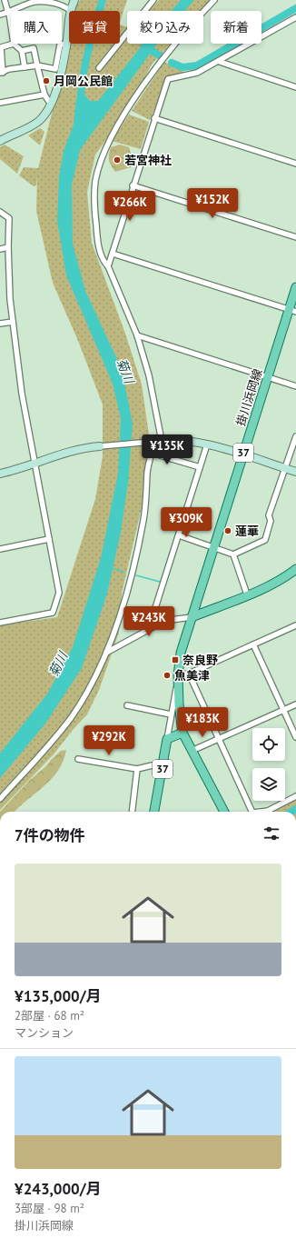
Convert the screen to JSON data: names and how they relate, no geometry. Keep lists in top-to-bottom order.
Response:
{
  "streets": {
    "main road": ["掛川浜岡線", "37"]
  },
  "water": ["菊川"],
  "places": {
    "other": [
      "月岡公民館",
      "若宮神社",
      "蓮華",
      "魚美津"
    ],
    "transit": ["奈良野"]
  },
  "page": {
    "chip": [
      "購入",
      "賃貸",
      "絞り込み",
      "新着"
    ],
    "price": [
      "¥152K",
      "¥266K",
      "¥135K",
      "¥309K",
      "¥243K",
      "¥183K",
      "¥292K"
    ],
    "heading": "7件の物件",
    "list": [
      {
        "name": "¥135,000/月",
        "note": "2部屋 · 68 m² · マンション"
      },
      {
        "name": "¥243,000/月",
        "note": "3部屋 · 98 m² · 掛川浜岡線"
      }
    ]
  }
}
